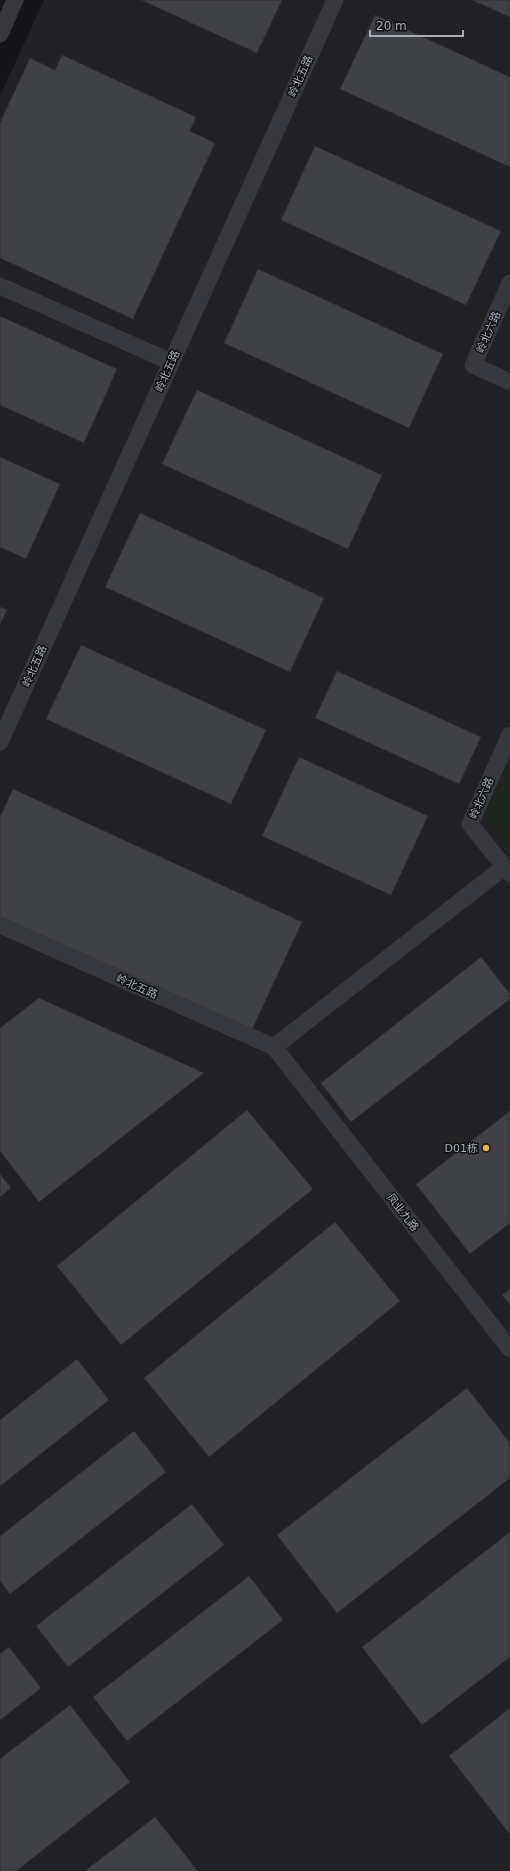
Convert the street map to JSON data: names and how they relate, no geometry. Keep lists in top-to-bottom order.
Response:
{
  "streets": {
    "lane": ["岭北五路", "岭北六路", "凤业九路"]
  },
  "crossings": [
    ["岭北五路", "凤业九路"]
  ],
  "places": ["D01栋"],
  "scale_bar": "20 m"
}
